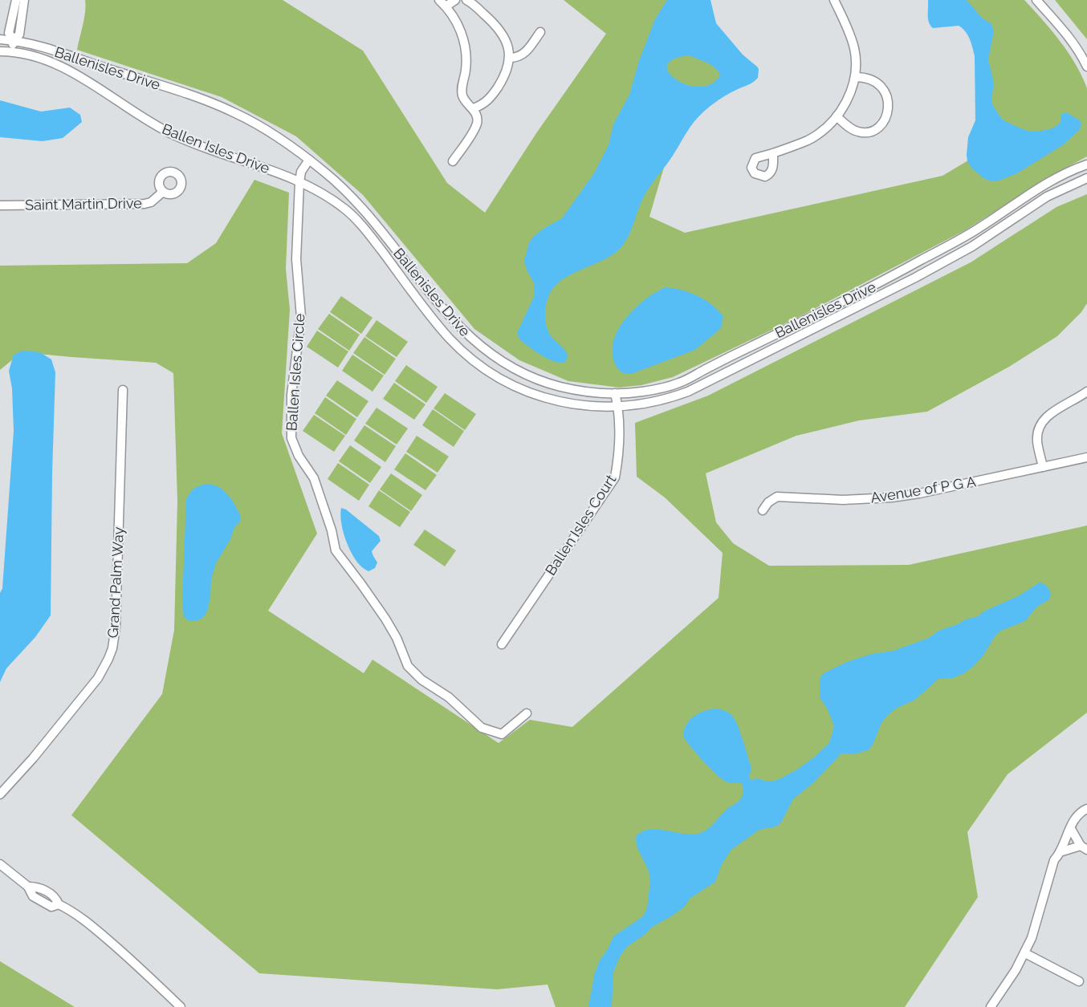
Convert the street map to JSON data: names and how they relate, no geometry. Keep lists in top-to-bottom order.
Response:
{
  "streets": {
    "street": [
      "Ballenisles Drive",
      "Ballen Isles Drive",
      "Saint Martin Drive",
      "Ballen Isles Circle",
      "Avenue of P G A",
      "Ballen Isles Court",
      "Grand Palm Way"
    ]
  },
  "crossings": [
    ["Ballenisles Drive", "Ballen Isles Drive"],
    ["Ballenisles Drive", "Ballen Isles Circle"],
    ["Ballenisles Drive", "Ballen Isles Court"],
    ["Ballen Isles Drive", "Ballen Isles Circle"]
  ]
}
